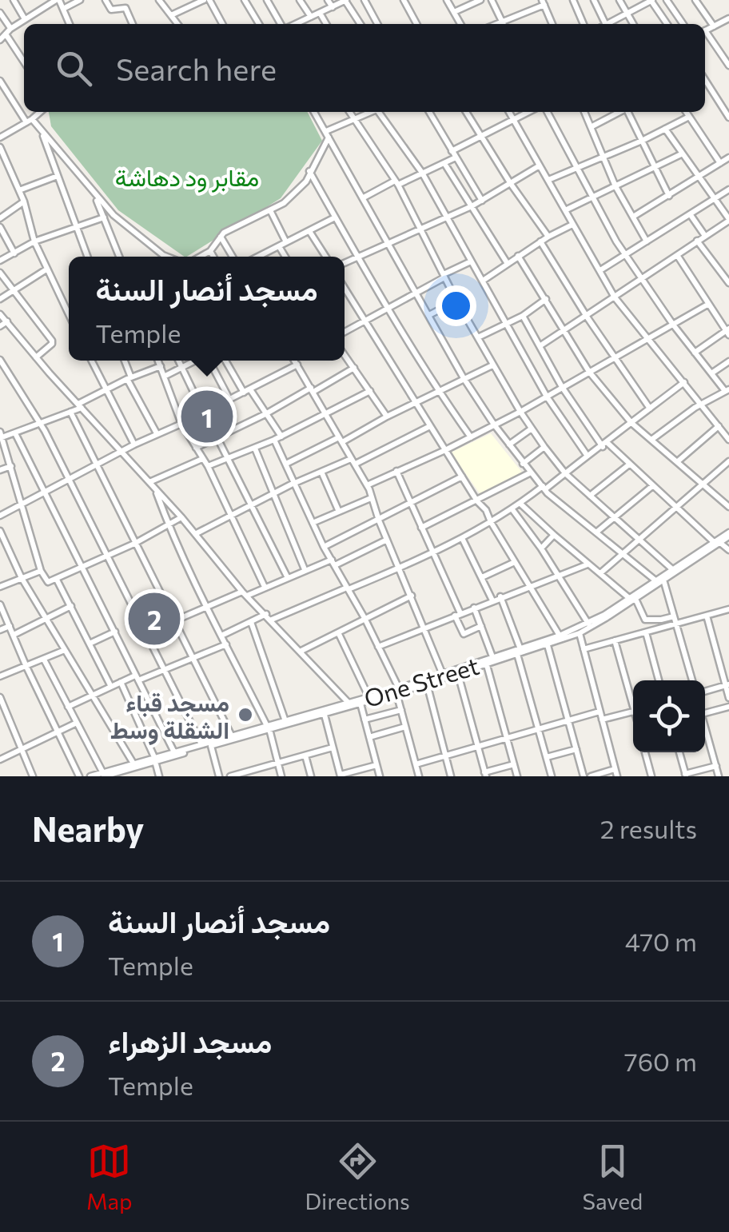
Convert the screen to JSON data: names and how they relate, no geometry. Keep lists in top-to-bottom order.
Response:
{
  "streets": {
    "street": ["One Street"]
  },
  "parks": ["مقابر ود دهاشة"],
  "places": ["مسجد قباء الشقلة وسط"],
  "page": {
    "search": "Search here",
    "popup": ["مسجد أنصار السنة", "Temple"],
    "pins": ["1", "2"],
    "heading": ["Nearby", "2 results"],
    "list": [
      {
        "mark": "1",
        "name": "مسجد أنصار السنة",
        "note": "Temple",
        "value": "470 m"
      },
      {
        "mark": "2",
        "name": "مسجد الزهراء",
        "note": "Temple",
        "value": "760 m"
      }
    ],
    "nav": ["Map", "Directions", "Saved"]
  }
}
